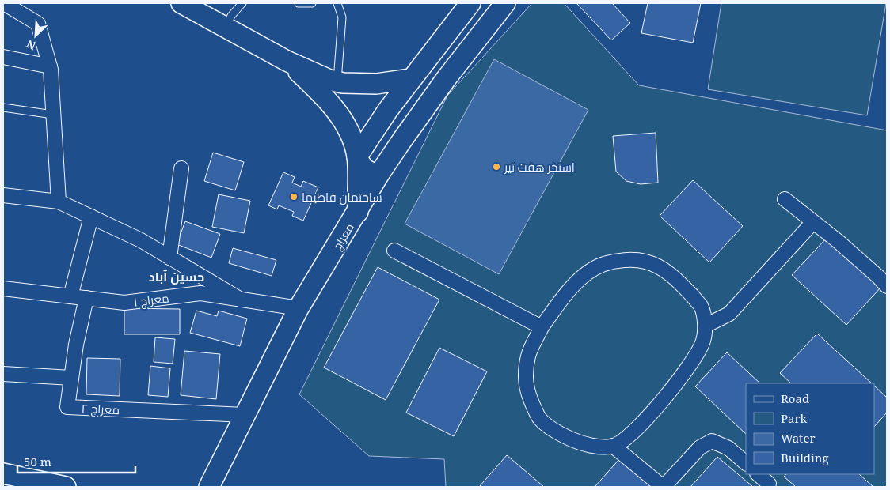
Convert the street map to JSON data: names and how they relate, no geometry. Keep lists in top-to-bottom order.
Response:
{
  "streets": {
    "street": ["معراج", "معراج ۱", "معراج ۲"]
  },
  "crossings": [
    ["معراج", "معراج ۱"],
    ["معراج", "معراج ۲"],
    ["معراج ۱", "معراج ۲"]
  ],
  "districts": ["حسین آباد"],
  "places": ["استخر هفت تیر", "ساختمان فاطیما"],
  "legend": [
    "Road",
    "Park",
    "Water",
    "Building"
  ],
  "scale_bar": "50 m",
  "north": "bottom left"
}
